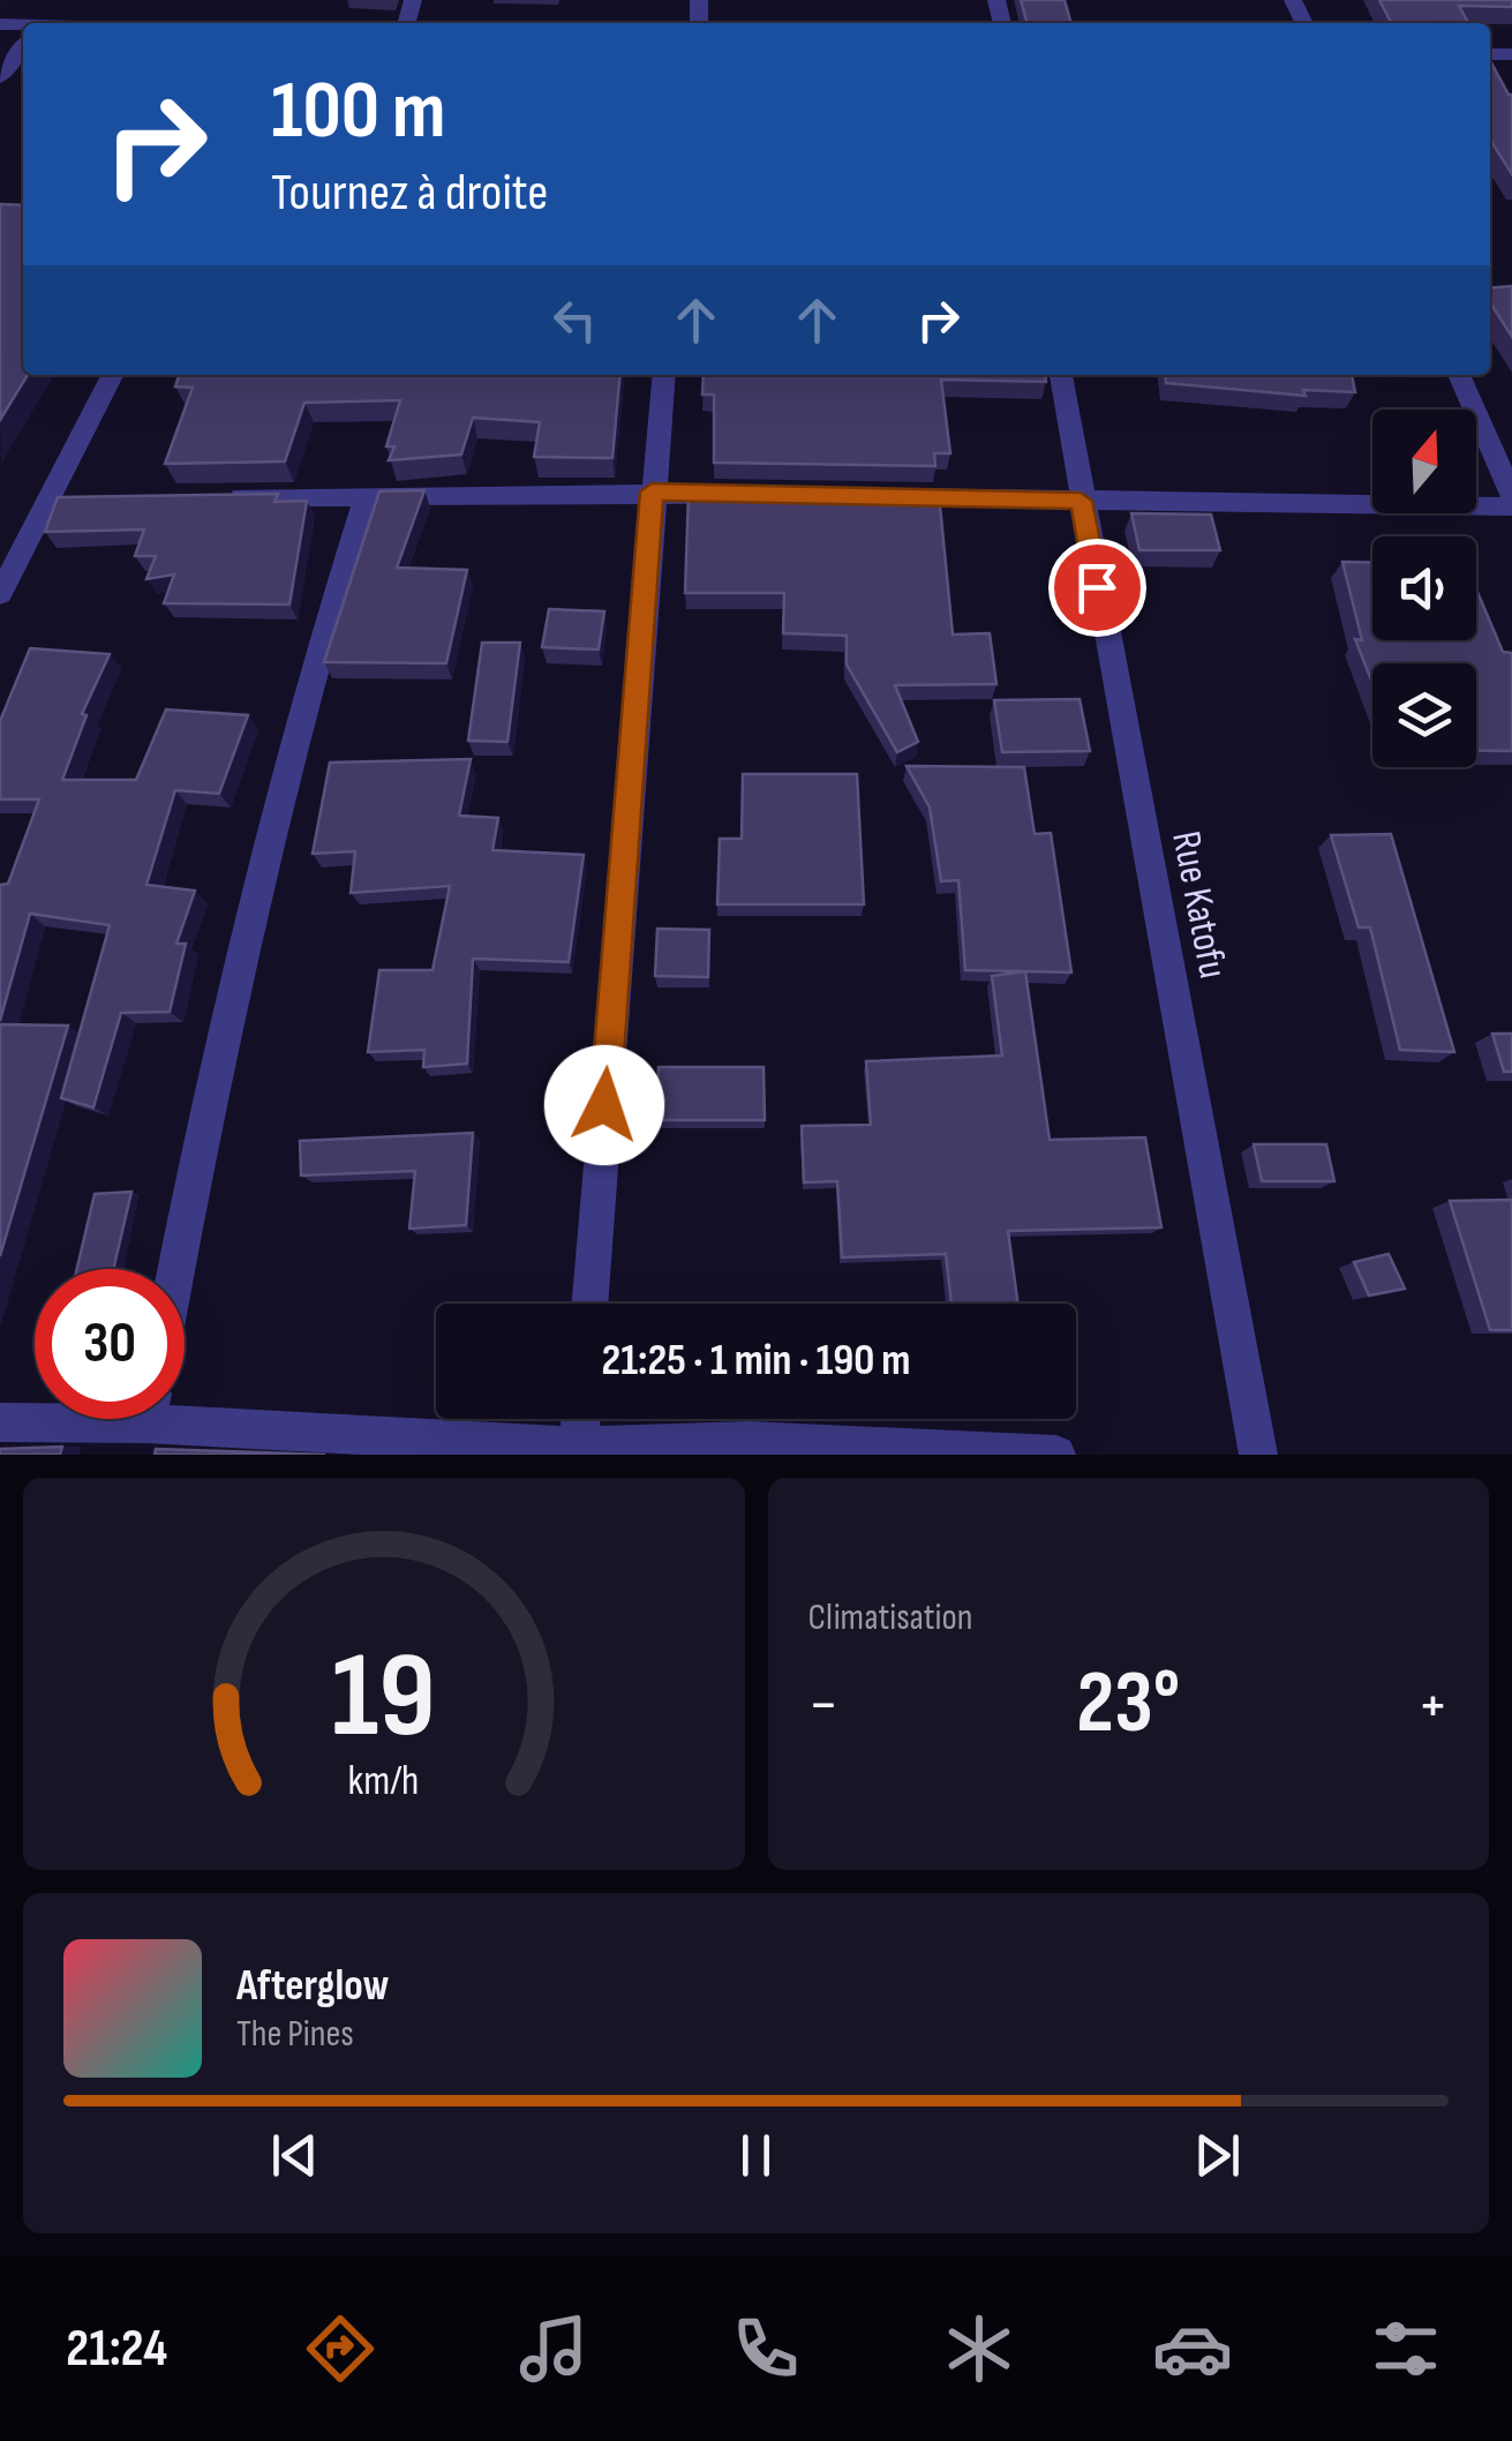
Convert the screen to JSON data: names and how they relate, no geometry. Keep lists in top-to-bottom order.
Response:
{
  "streets": {
    "street": ["Rue Katofu"]
  },
  "north": "top",
  "page": {
    "turn": ["100 m", "Tournez à droite"],
    "limit": "30",
    "trip": "21:25 · 1 min · 190 m",
    "tile": "Climatisation",
    "heat": ["−", "23°", "+"],
    "song": ["Afterglow", "The Pines"],
    "tabs": "21:24",
    "gauge": ["19", "km/h"]
  }
}
